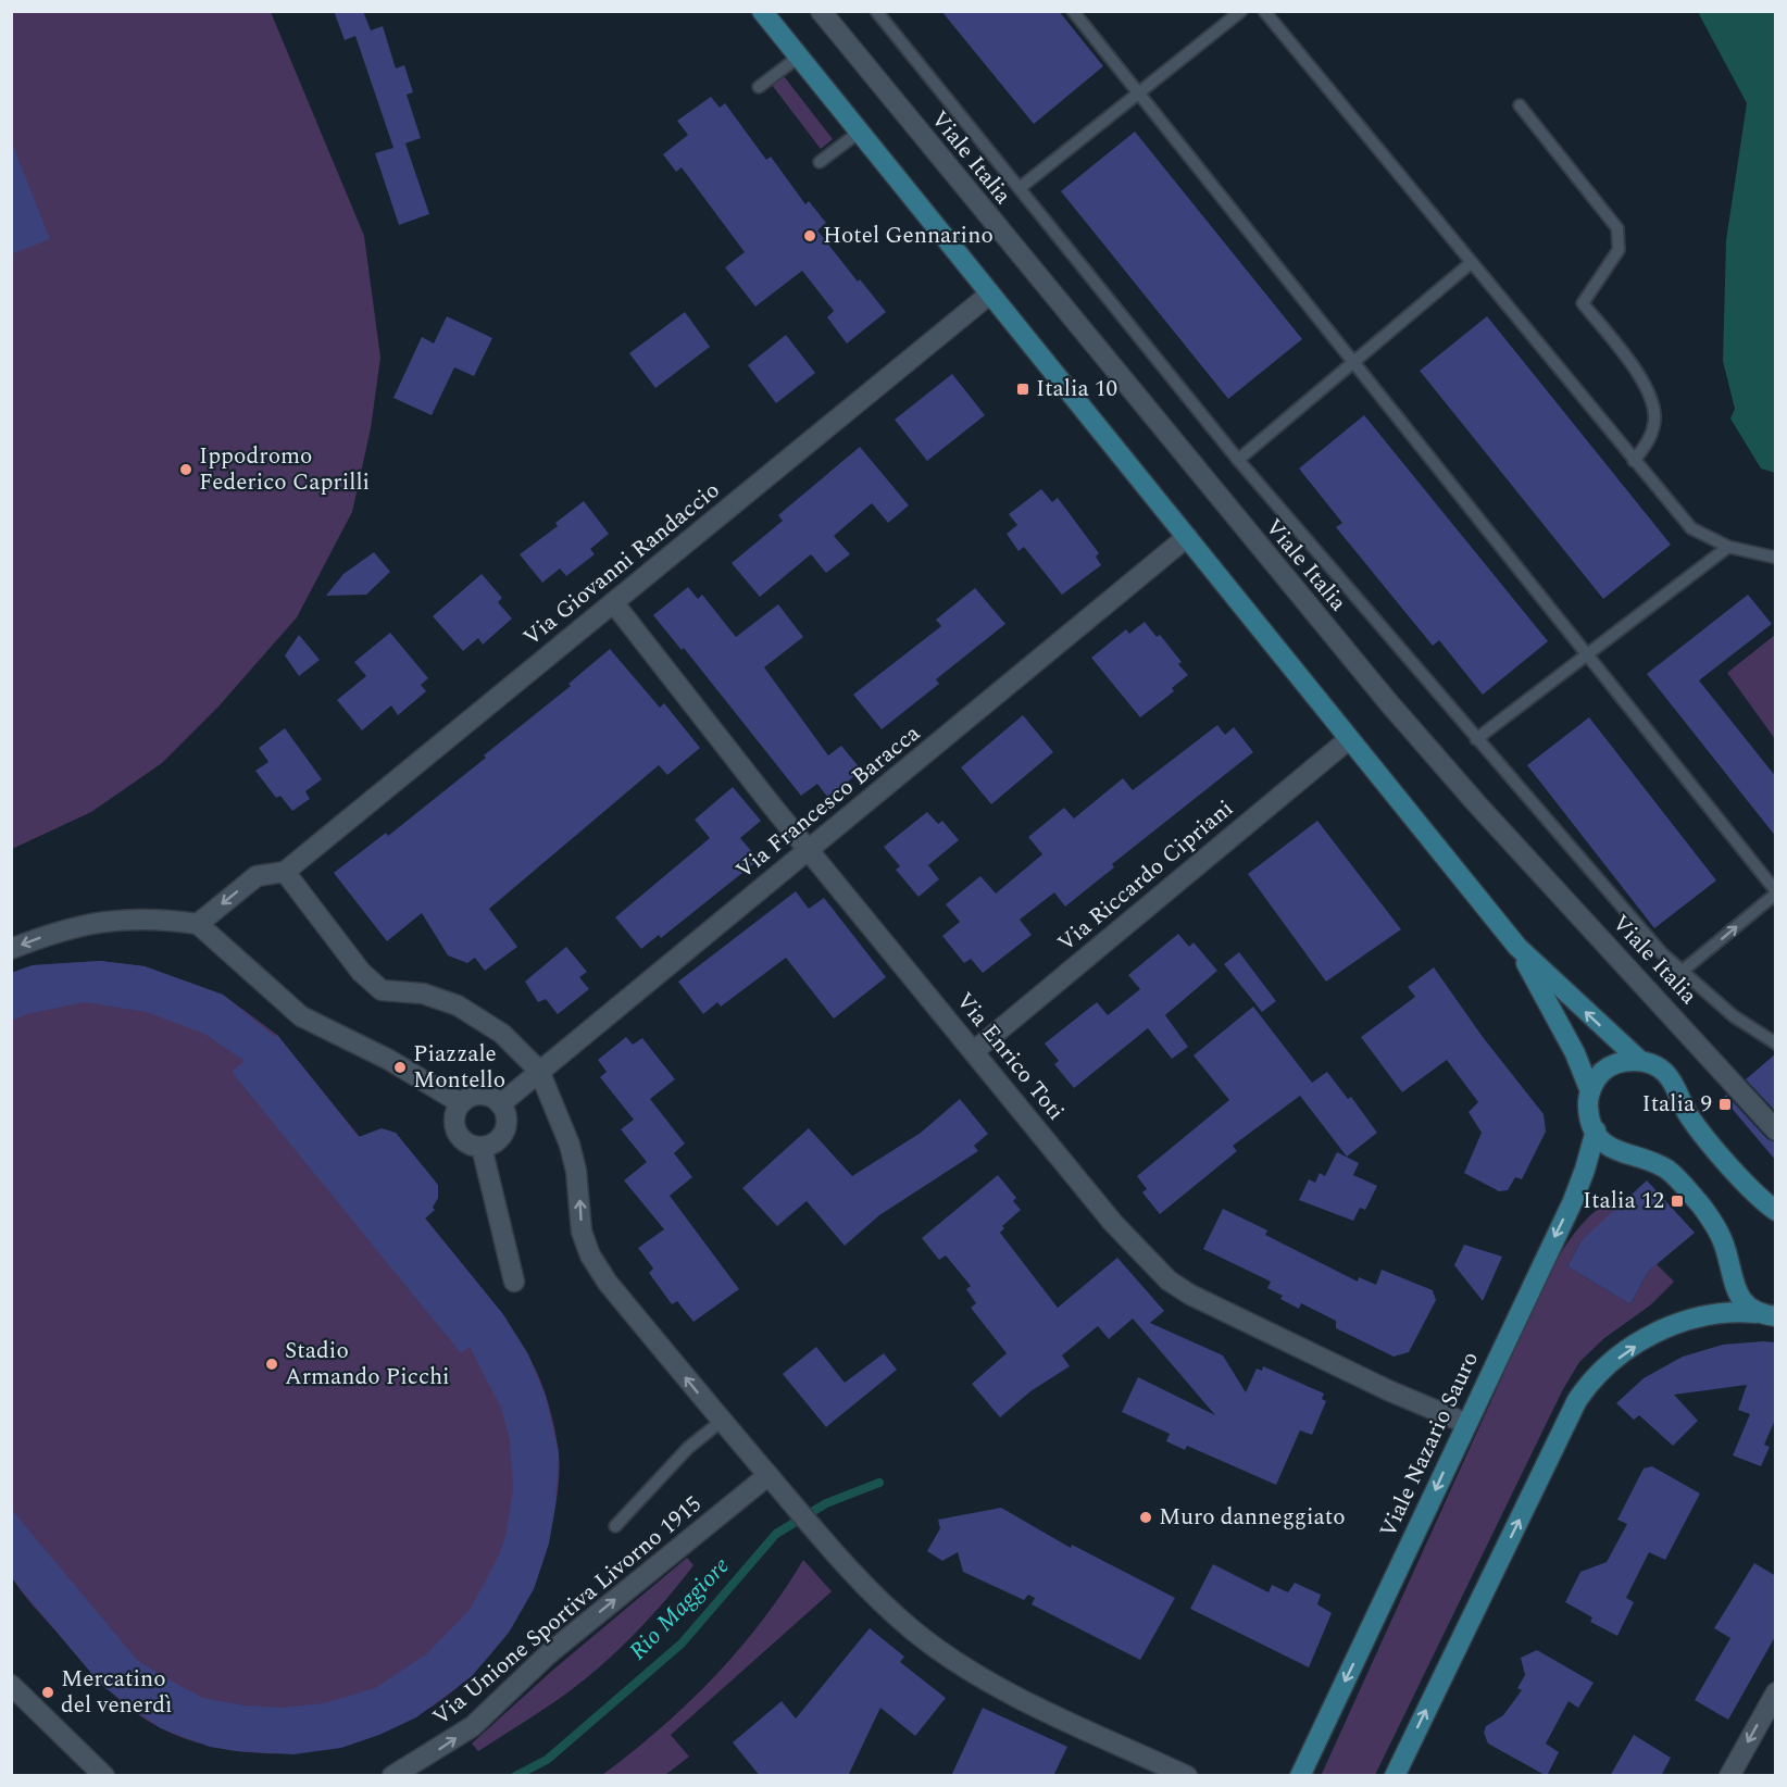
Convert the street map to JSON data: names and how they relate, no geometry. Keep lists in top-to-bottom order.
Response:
{
  "streets": {
    "main road": ["Viale Nazario Sauro"],
    "street": [
      "Viale Italia",
      "Via Giovanni Randaccio",
      "Via Francesco Baracca",
      "Via Riccardo Cipriani",
      "Via Enrico Toti",
      "Via Unione Sportiva Livorno 1915"
    ]
  },
  "crossings": [
    ["Via Giovanni Randaccio", "Via Enrico Toti"],
    ["Via Francesco Baracca", "Via Enrico Toti"],
    ["Via Riccardo Cipriani", "Via Enrico Toti"],
    ["Via Enrico Toti", "Viale Nazario Sauro"]
  ],
  "one_way": ["Via Unione Sportiva Livorno 1915"],
  "water": ["Rio Maggiore"],
  "places": {
    "other": [
      "Hotel Gennarino",
      "Ippodromo Federico Caprilli",
      "Piazzale Montello",
      "Stadio Armando Picchi",
      "Muro danneggiato",
      "Mercatino del venerdì"
    ],
    "transit": ["Italia 10", "Italia 9", "Italia 12"]
  }
}
